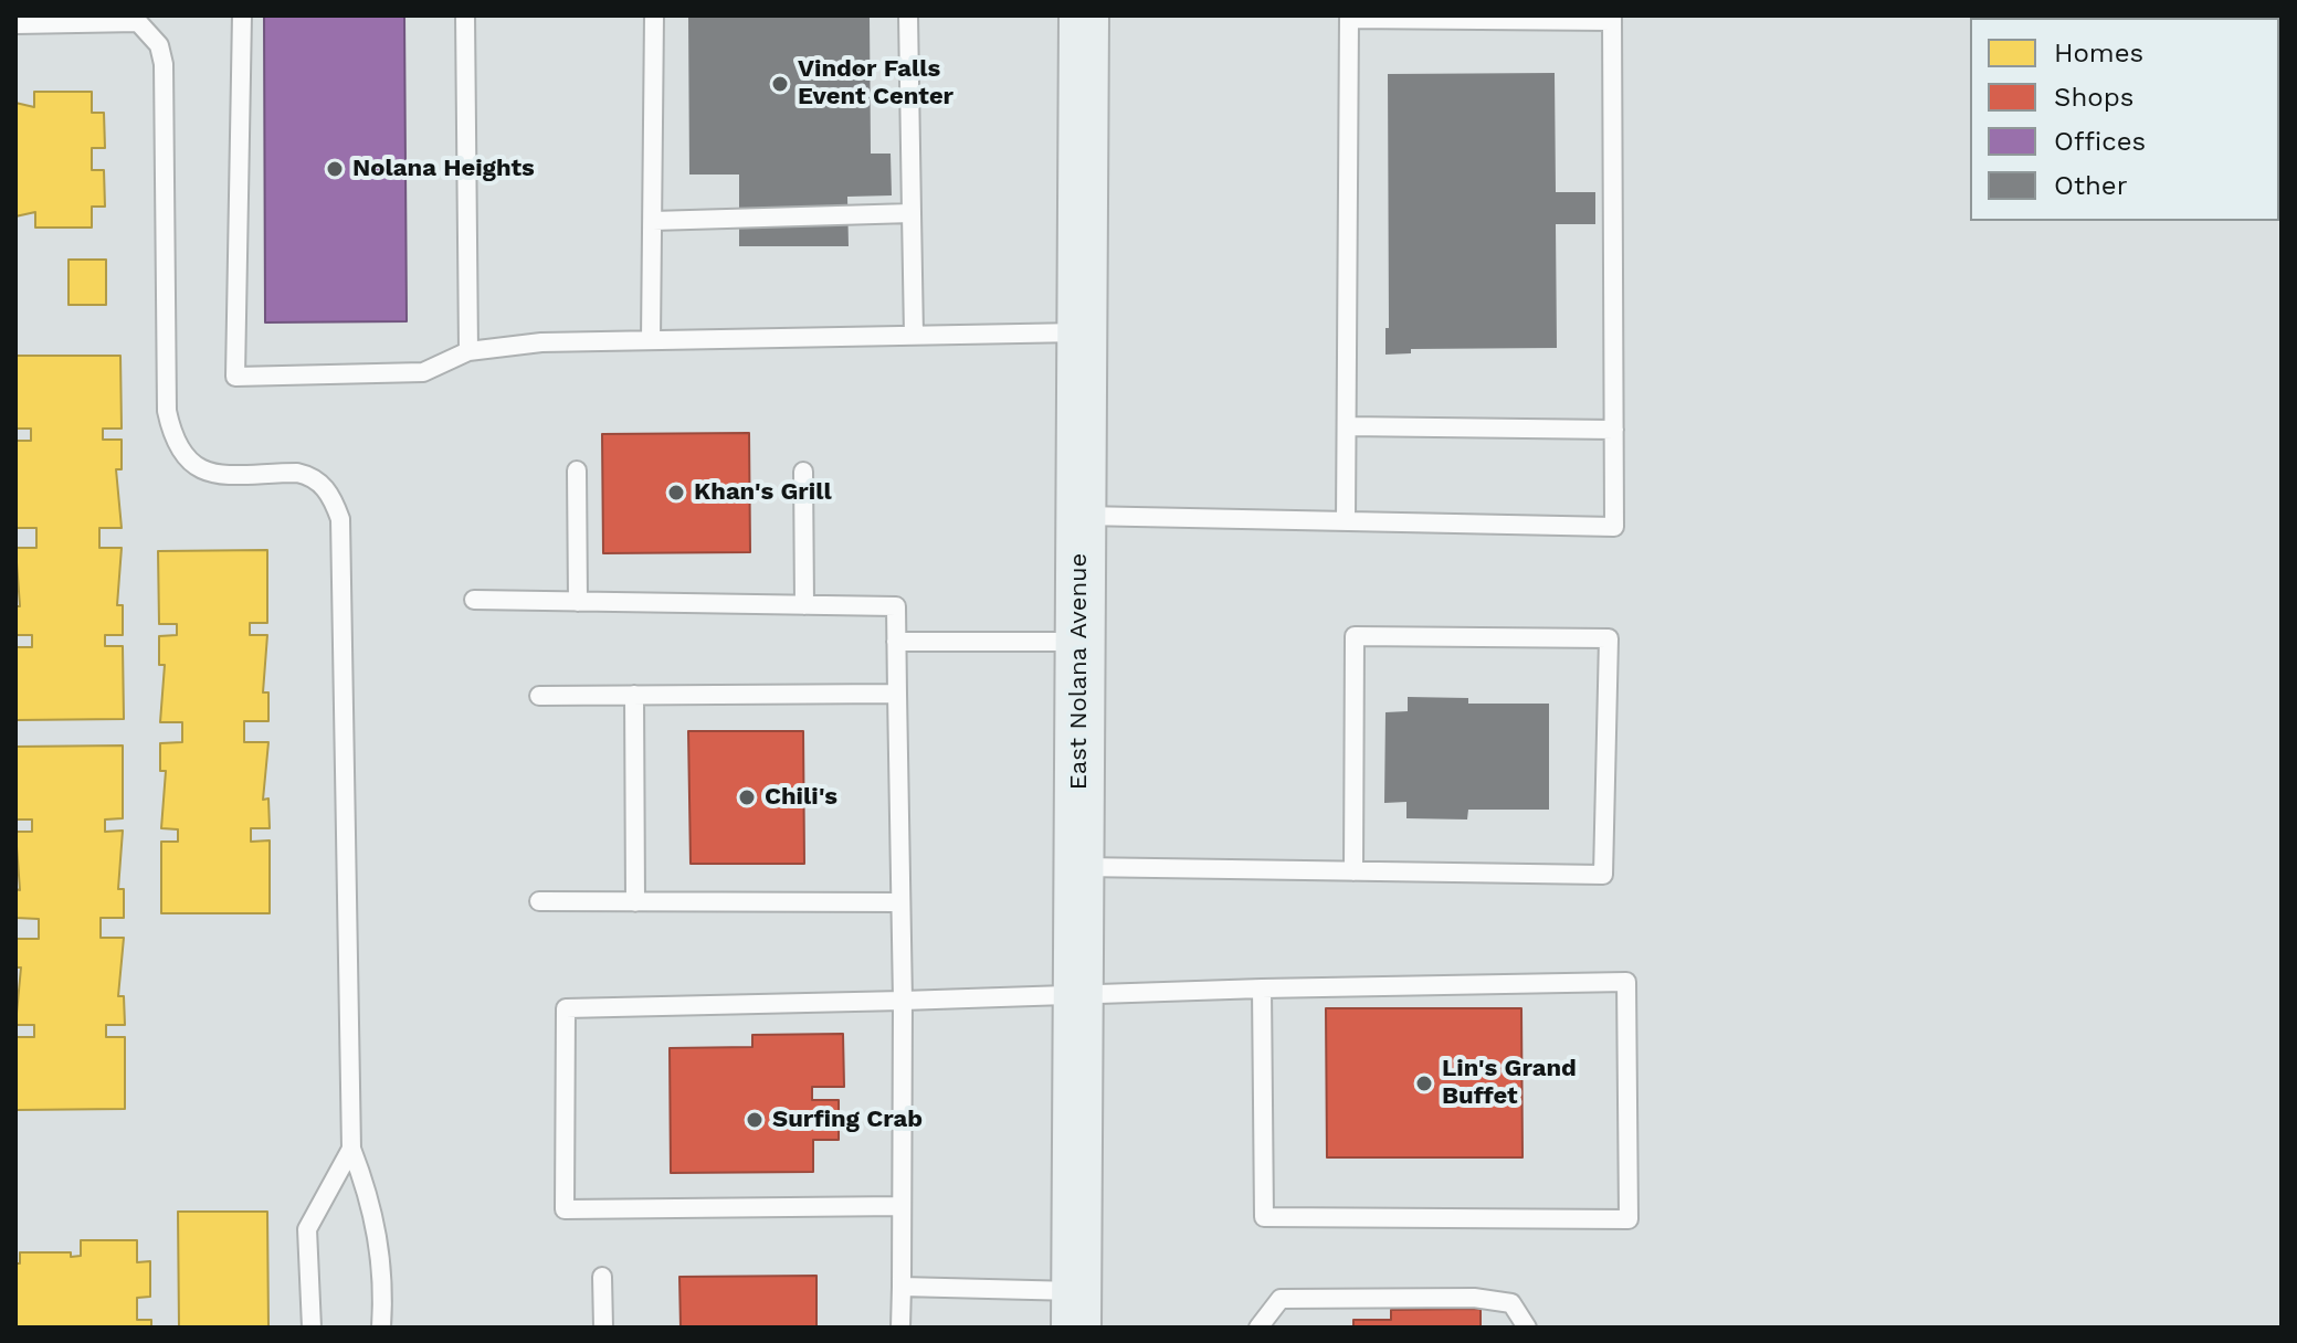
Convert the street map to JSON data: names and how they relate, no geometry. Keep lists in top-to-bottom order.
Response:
{
  "streets": {
    "main road": ["East Nolana Avenue"]
  },
  "places": [
    "Vindor Falls Event Center",
    "Nolana Heights",
    "Khan's Grill",
    "Chili's",
    "Lin's Grand Buffet",
    "Surfing Crab"
  ],
  "legend": [
    "Homes",
    "Shops",
    "Offices",
    "Other"
  ]
}
